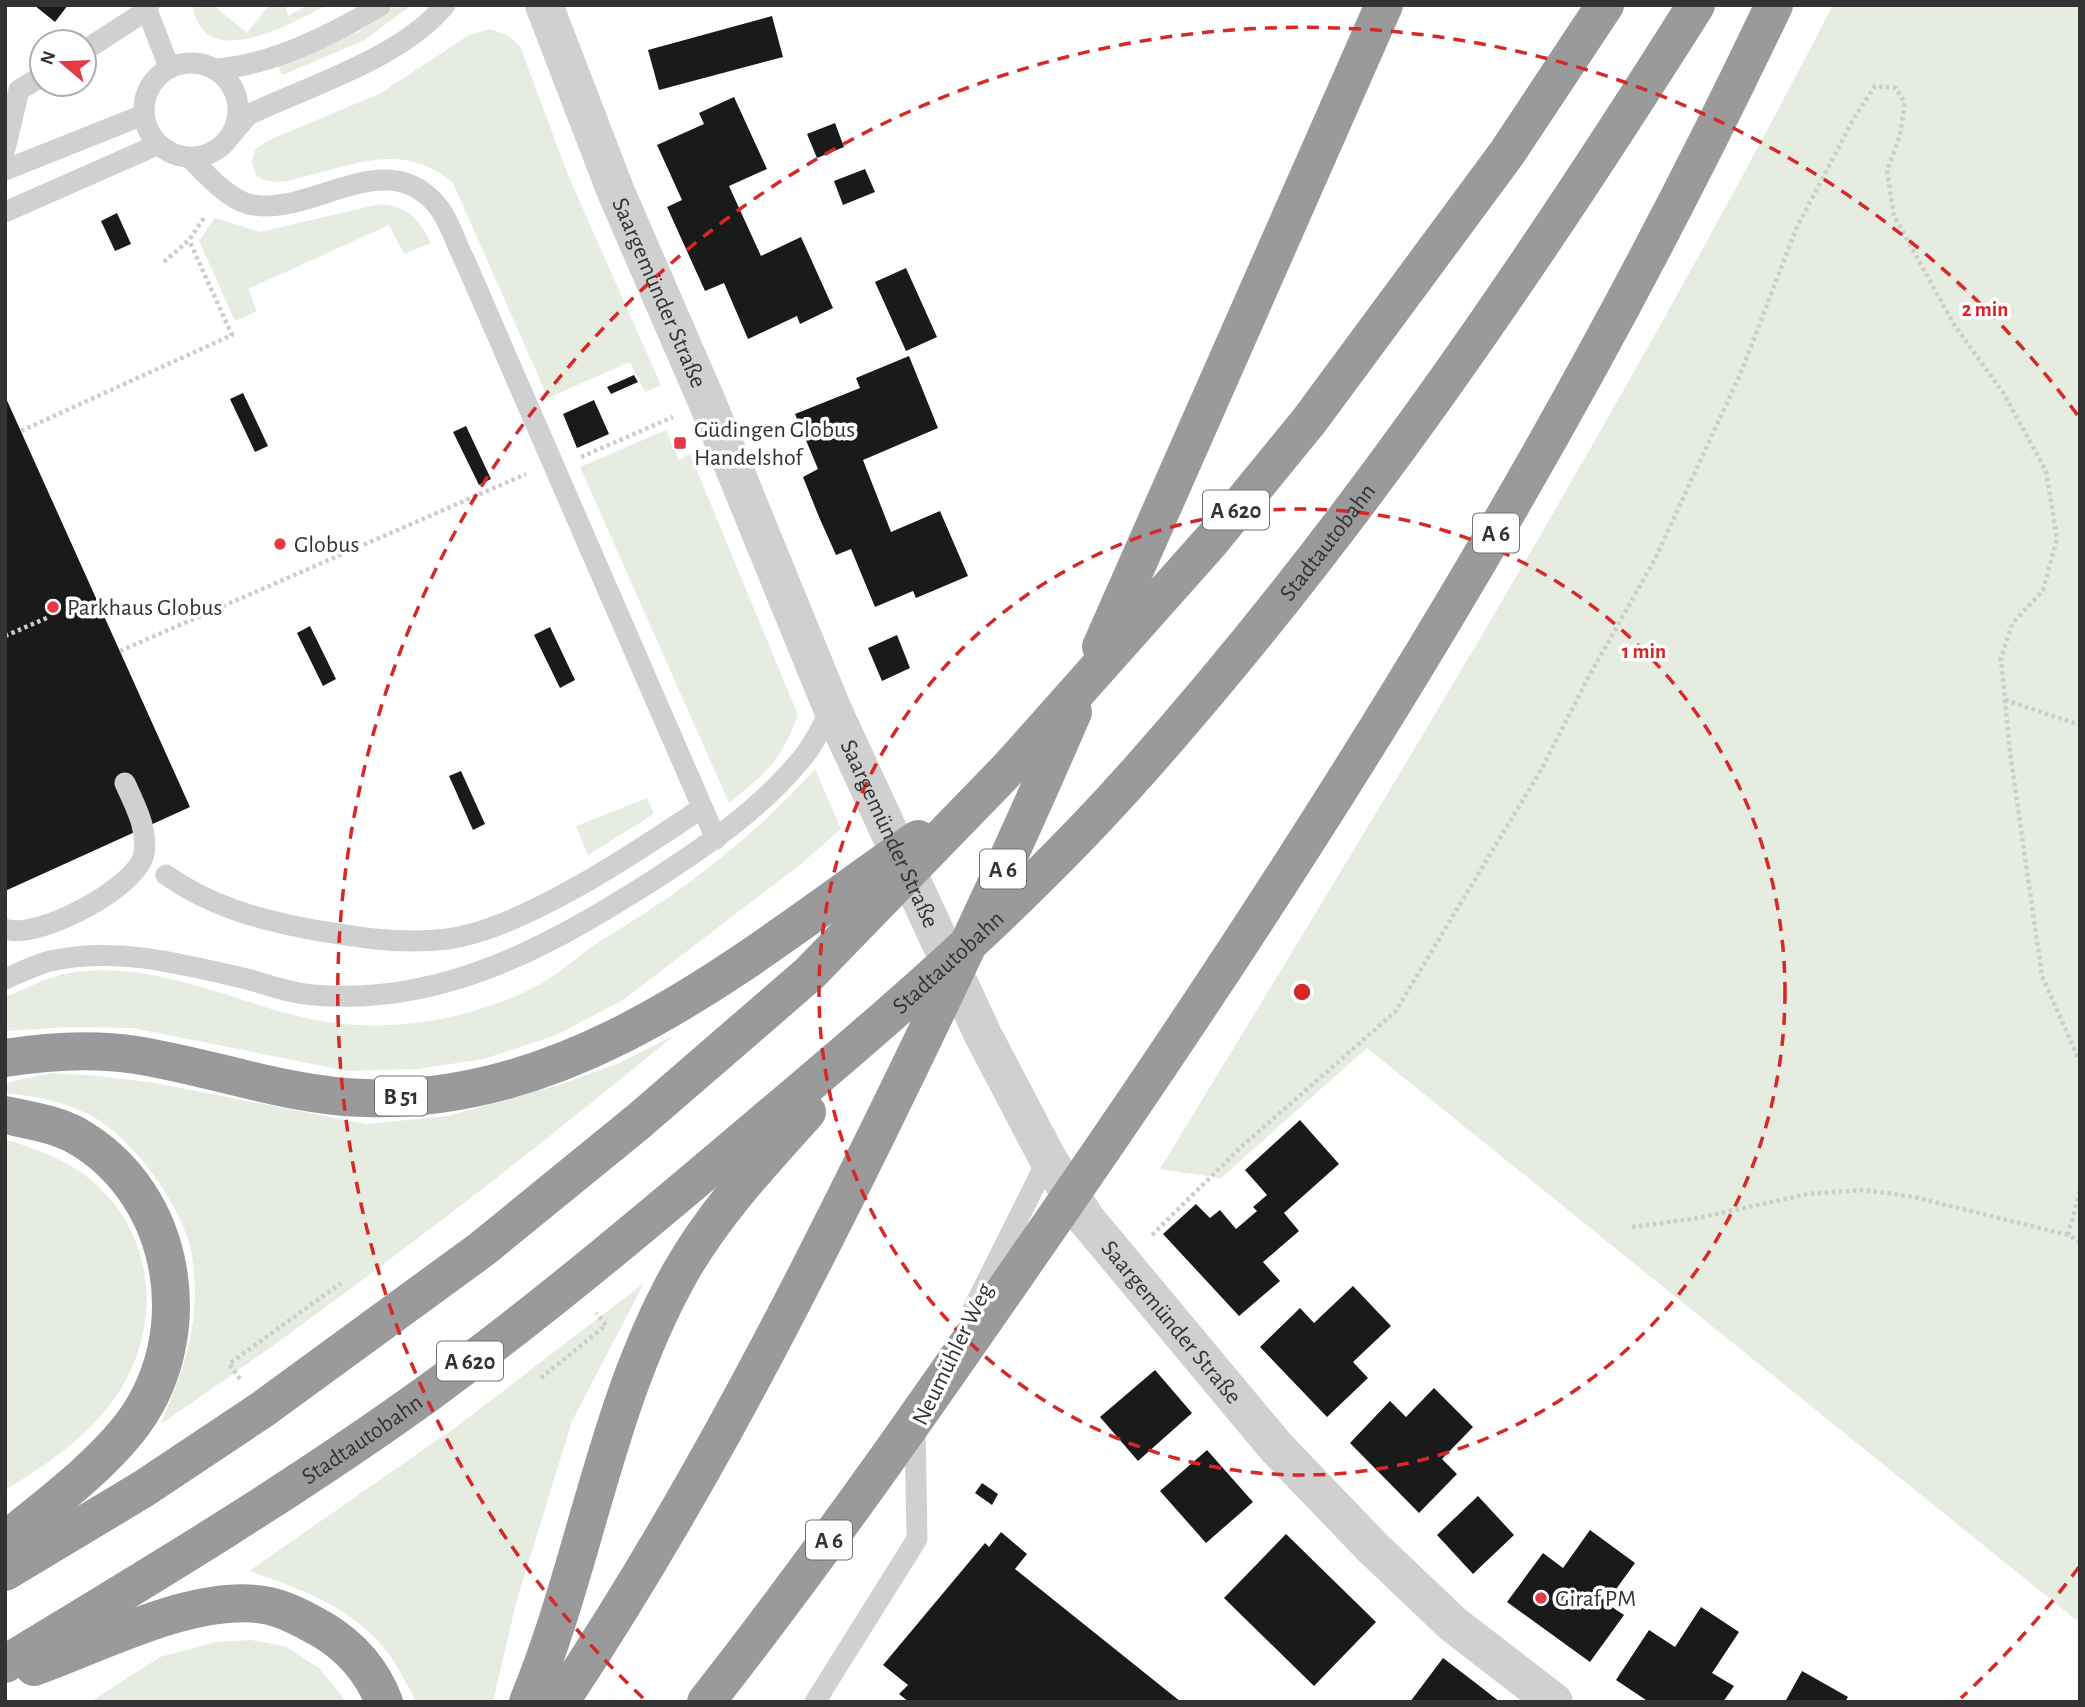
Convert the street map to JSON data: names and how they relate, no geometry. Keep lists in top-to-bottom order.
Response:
{
  "streets": {
    "highway": [
      "A 620",
      "A 6",
      "Stadtautobahn",
      "B 51"
    ],
    "street": ["Saargemünder Straße"],
    "lane": ["Neumühler Weg"]
  },
  "crossings": [
    ["Saargemünder Straße", "Neumühler Weg"],
    ["A 620", "B 51"]
  ],
  "places": {
    "transit": ["Güdingen Globus Handelshof"],
    "other": ["Globus", "Parkhaus Globus", "Giraf PM"]
  },
  "north": "left",
  "rings": ["2 min", "1 min"]
}
